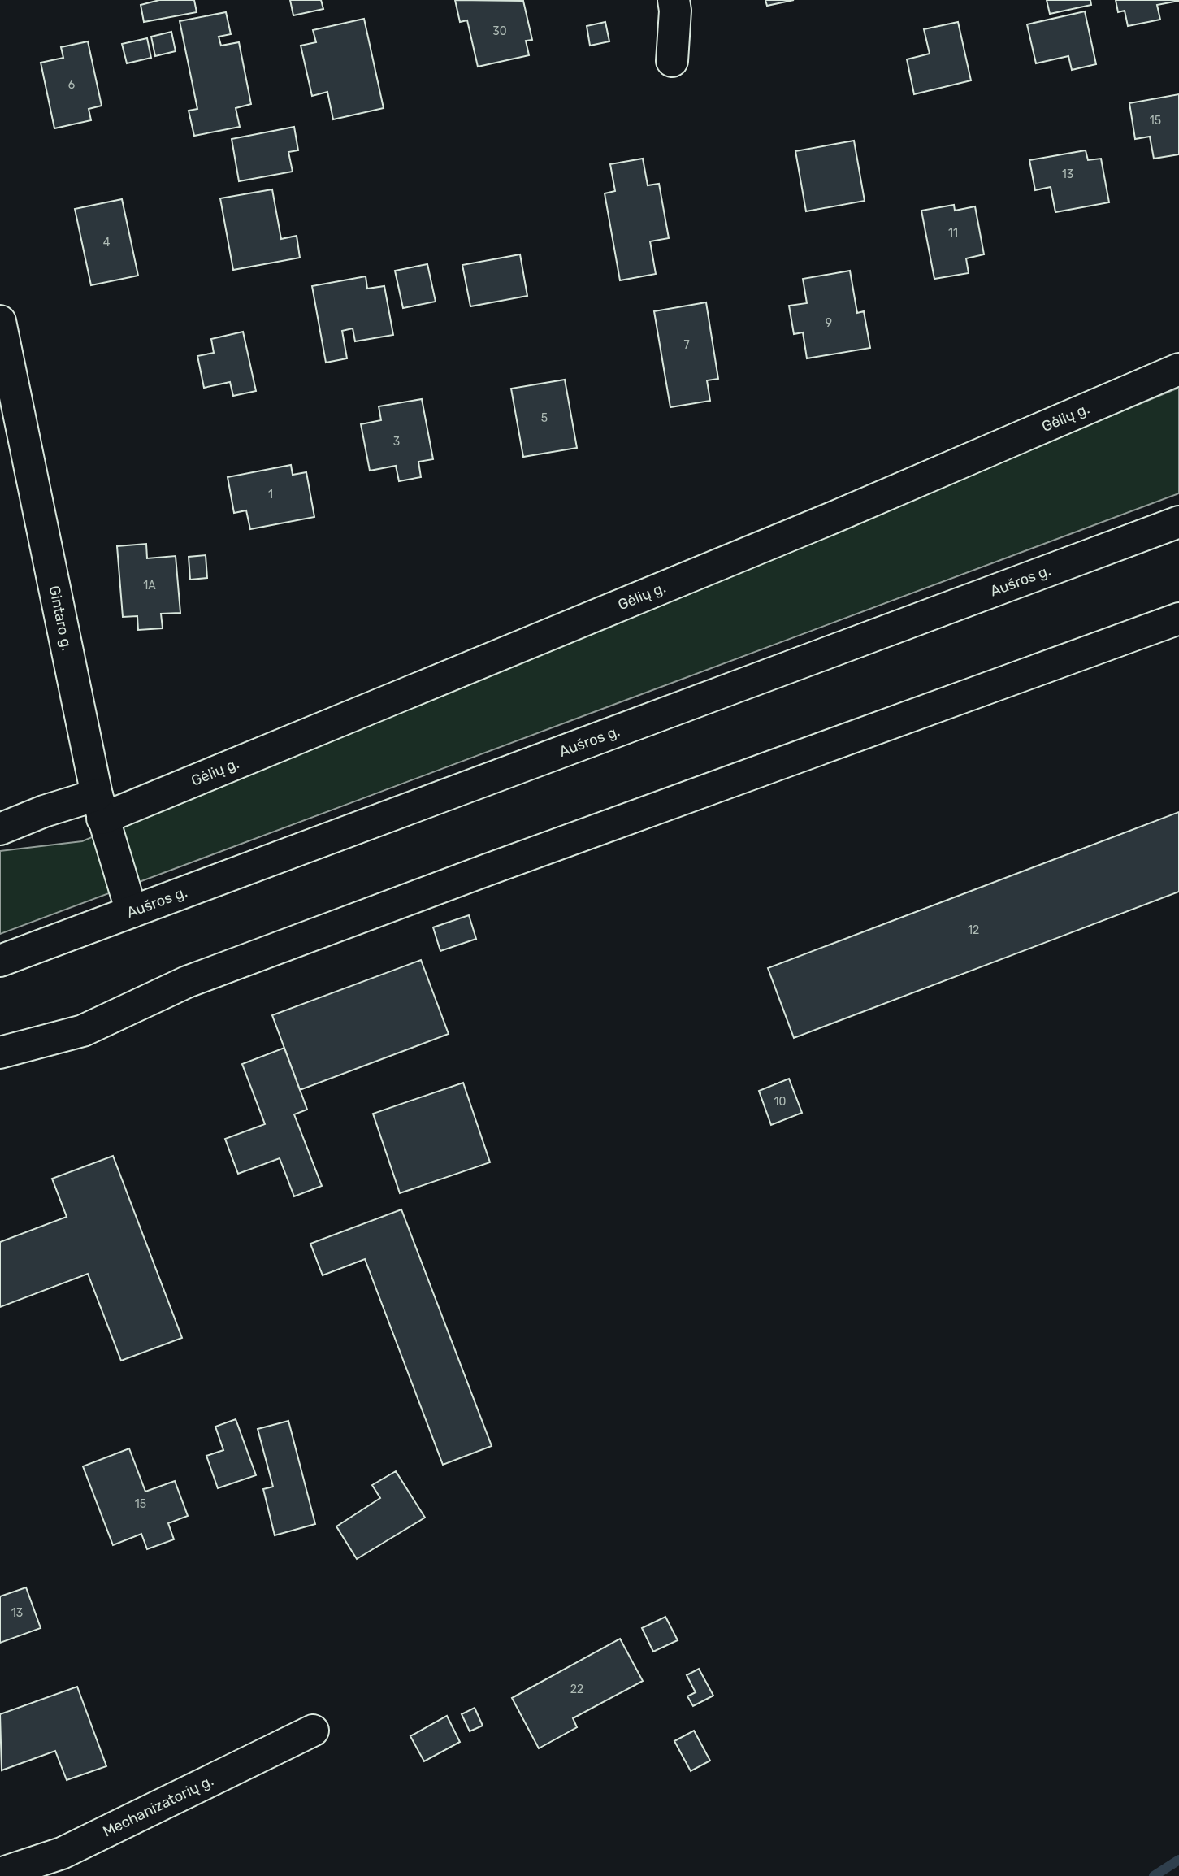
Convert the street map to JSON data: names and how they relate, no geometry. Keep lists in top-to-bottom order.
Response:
{
  "streets": {
    "street": [
      "Gėlių g.",
      "Aušros g.",
      "Gintaro g.",
      "Mechanizatorių g."
    ]
  },
  "crossings": [
    ["Gėlių g.", "Gintaro g."],
    ["Aušros g.", "Gintaro g."]
  ],
  "house_numbers": [
    "30",
    "6",
    "15",
    "13",
    "11",
    "4",
    "9",
    "7",
    "5",
    "3",
    "1",
    "1A",
    "12",
    "10",
    "15",
    "13",
    "22"
  ]
}
